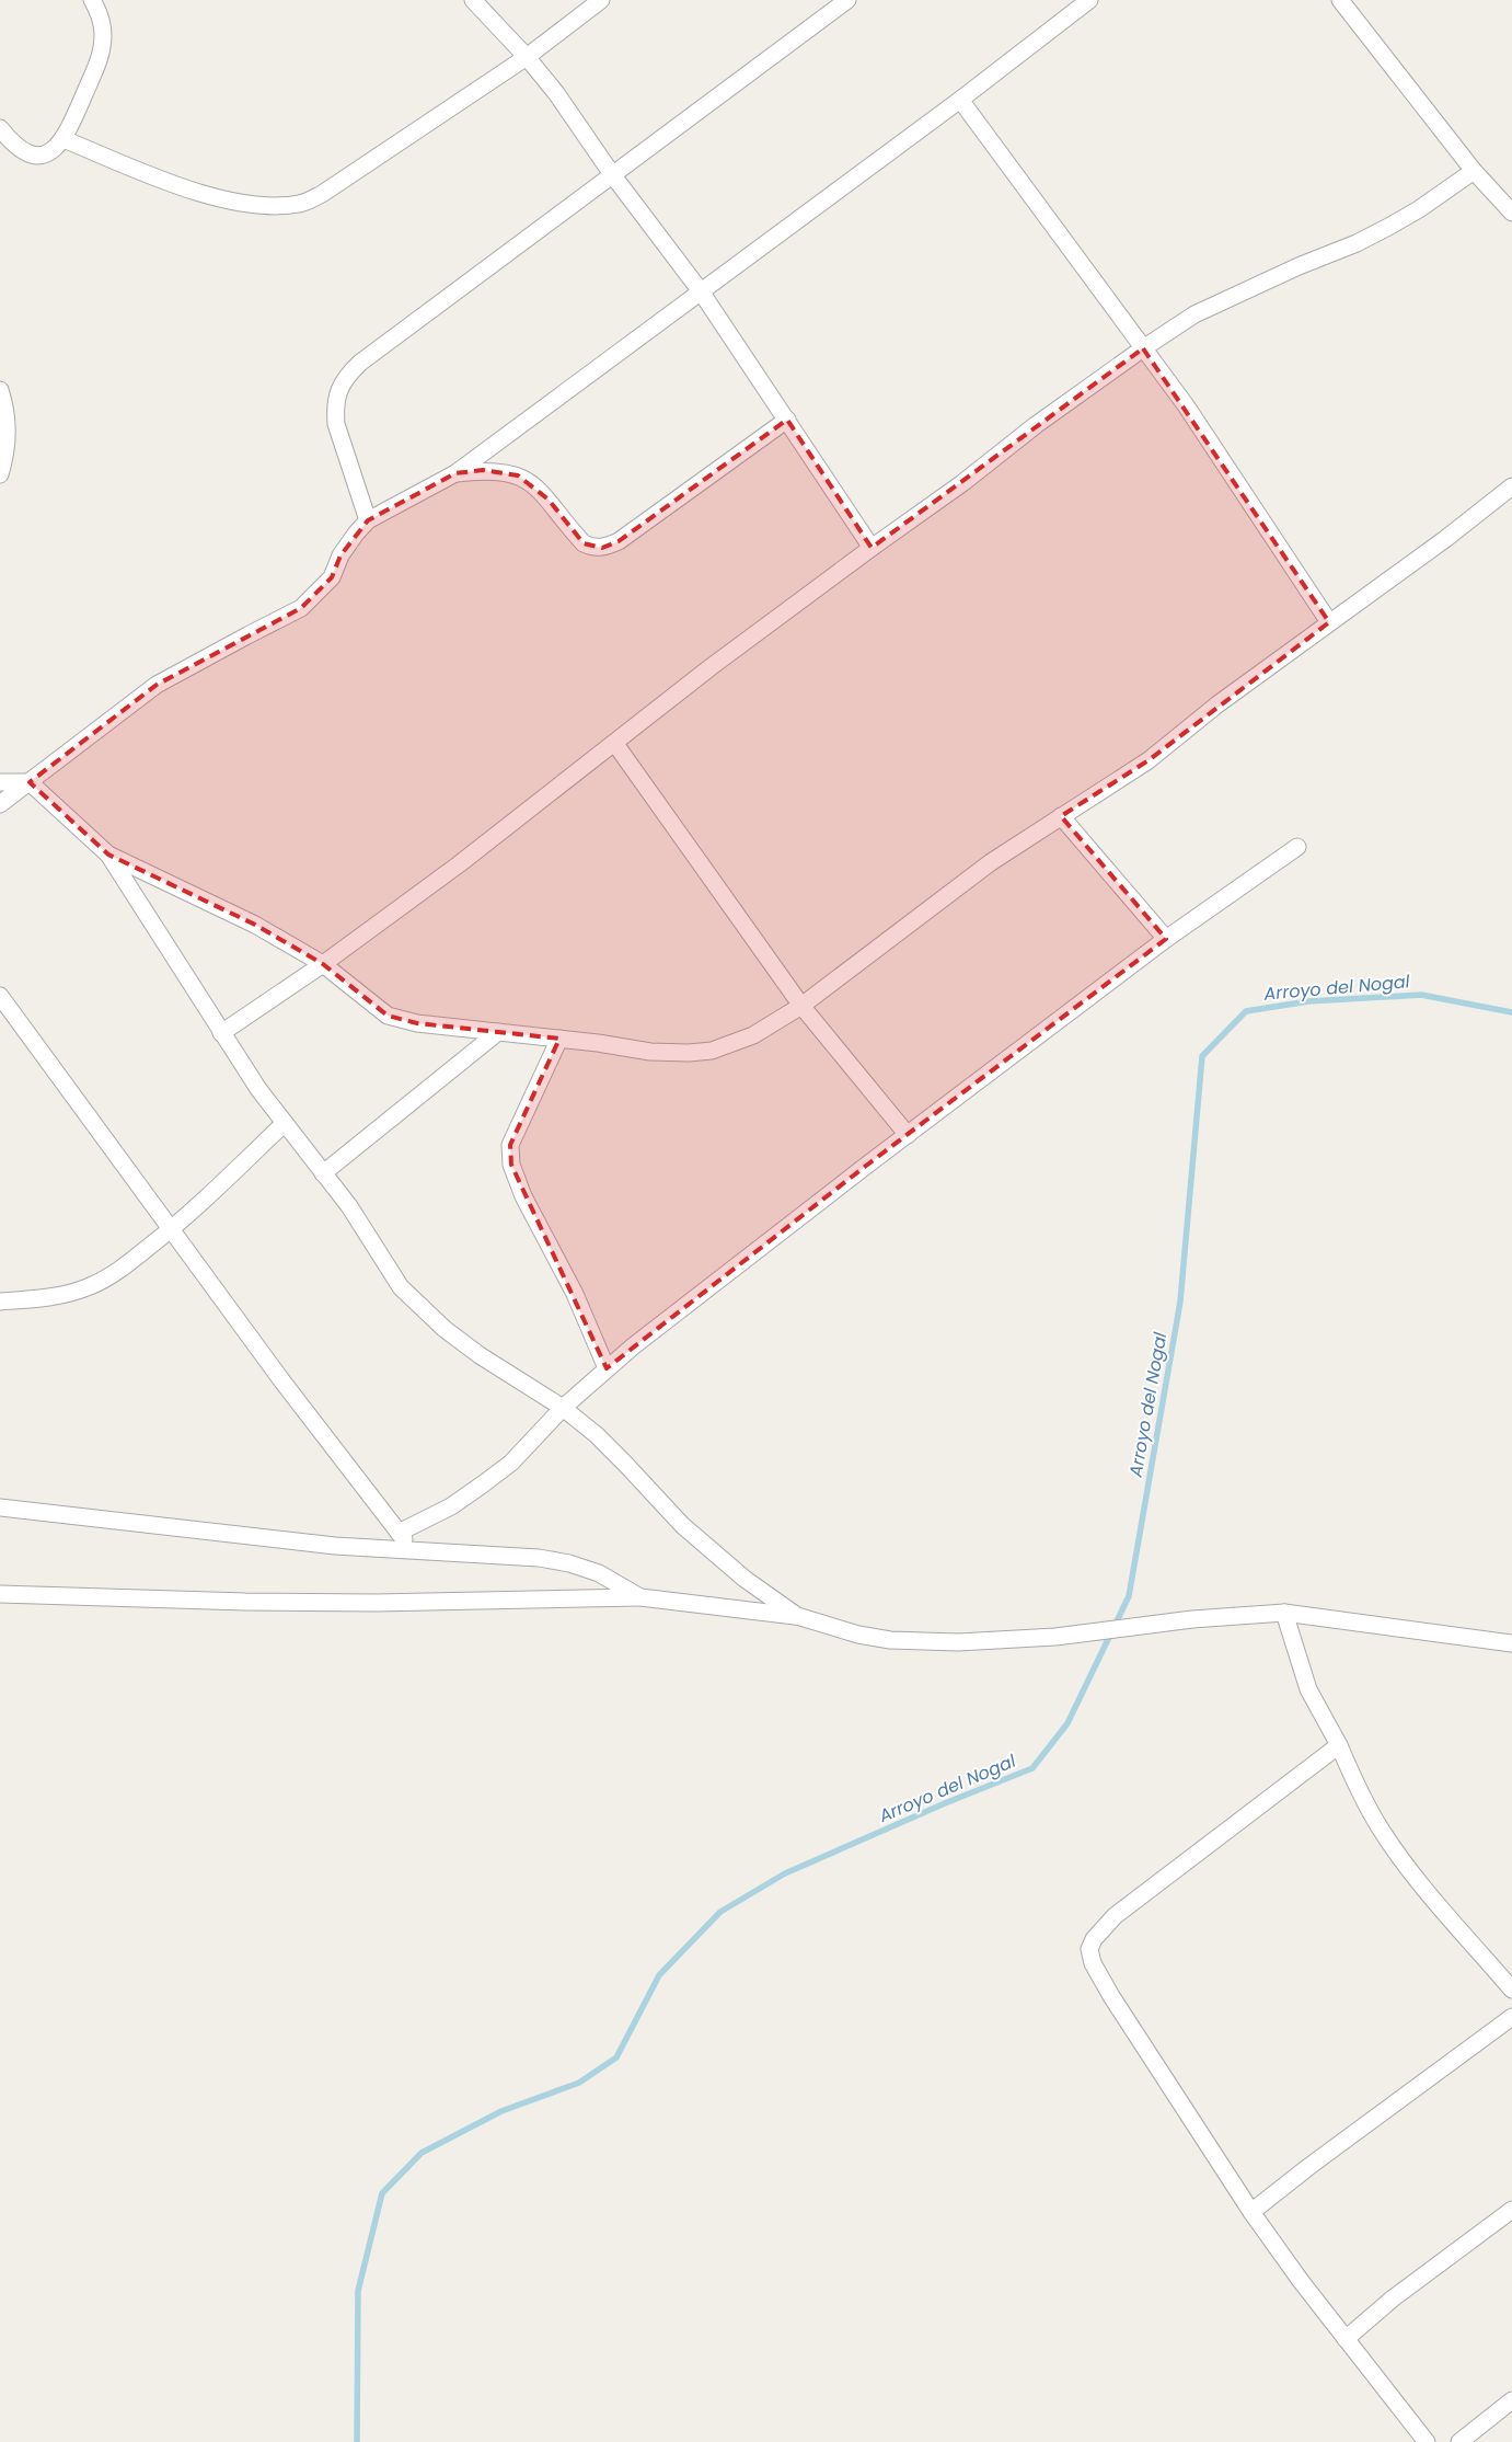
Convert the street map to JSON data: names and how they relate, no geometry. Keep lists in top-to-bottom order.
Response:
{
  "water": ["Arroyo del Nogal"]
}
